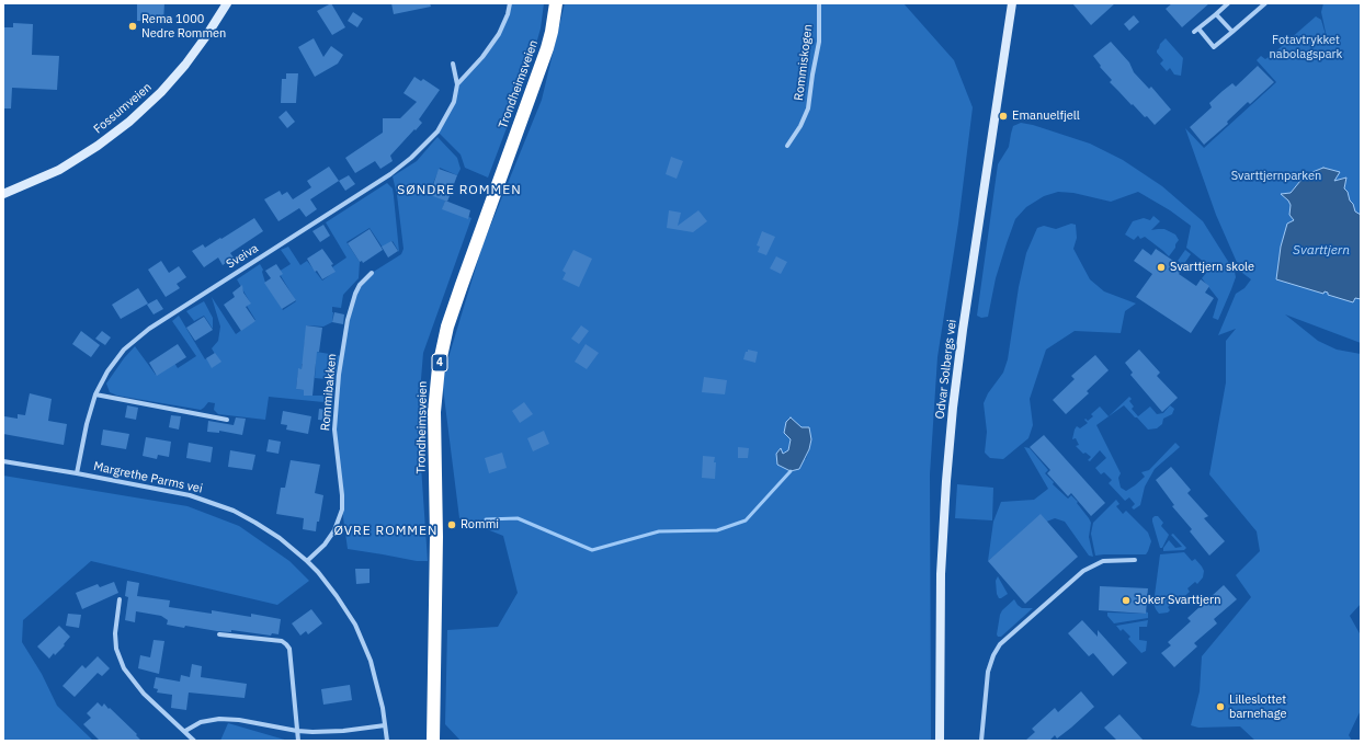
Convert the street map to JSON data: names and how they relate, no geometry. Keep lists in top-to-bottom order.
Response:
{
  "streets": {
    "highway": ["Trondheimsveien", "4"],
    "street": [
      "Rommiskogen",
      "Fossumveien",
      "Sveiva",
      "Odvar Solbergs vei",
      "Rommibakken",
      "Margrethe Parms vei"
    ]
  },
  "crossings": [
    ["Sveiva", "Margrethe Parms vei"],
    ["Rommibakken", "Margrethe Parms vei"]
  ],
  "districts": ["SØNDRE ROMMEN", "ØVRE ROMMEN"],
  "water": ["Svarttjern"],
  "parks": ["Fotavtrykket nabolagspark", "Svarttjernparken"],
  "places": [
    "Rema 1000 Nedre Rommen",
    "Emanuelfjell",
    "Svarttjern skole",
    "Rommi",
    "Joker Svarttjern",
    "Lilleslottet barnehage"
  ]
}
